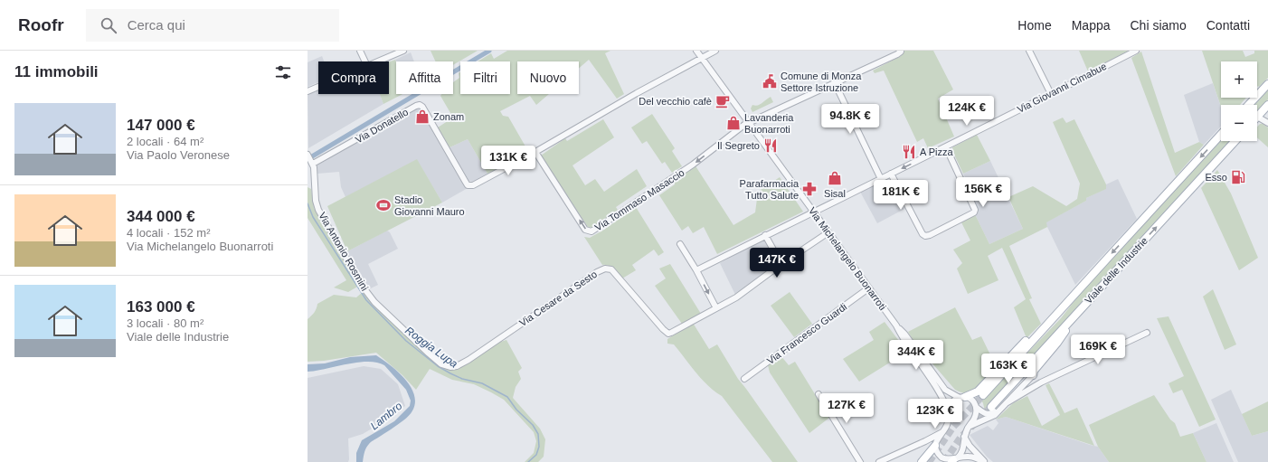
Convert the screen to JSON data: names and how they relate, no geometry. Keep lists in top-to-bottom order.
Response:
{
  "streets": {
    "main road": ["Viale delle Industrie"],
    "street": [
      "Via Giovanni Cimabue",
      "Via Donatello",
      "Via Tommaso Masaccio",
      "Via Antonio Rosmini",
      "Via Michelangelo Buonarroti",
      "Via Cesare da Sesto",
      "Via Francesco Guardi"
    ]
  },
  "crossings": [
    ["Via Giovanni Cimabue", "Via Michelangelo Buonarroti"],
    ["Via Donatello", "Via Tommaso Masaccio"],
    ["Via Donatello", "Via Antonio Rosmini"],
    ["Via Tommaso Masaccio", "Via Michelangelo Buonarroti"],
    ["Via Antonio Rosmini", "Via Cesare da Sesto"],
    ["Via Michelangelo Buonarroti", "Via Francesco Guardi"]
  ],
  "water": ["Roggia Lupa", "Lambro"],
  "places": {
    "public building": ["Comune di Monza Settore Istruzione"],
    "cafe": ["Del vecchio cafè"],
    "shop": ["Zonam", "Lavanderia Buonarroti", "Sisal"],
    "restaurant": ["Il Segreto", "A Pizza"],
    "fuel station": ["Esso"],
    "pharmacy": ["Parafarmacia Tutto Salute"],
    "sports": ["Stadio Giovanni Mauro"]
  },
  "page": {
    "header": "Roofr",
    "search": "Cerca qui",
    "nav": [
      "Home",
      "Mappa",
      "Chi siamo",
      "Contatti"
    ],
    "heading": "11 immobili",
    "map_buttons": ["+", "−"],
    "chip": [
      "Compra",
      "Affitta",
      "Filtri",
      "Nuovo"
    ],
    "list": [
      {
        "name": "147 000 €",
        "note": "2 locali · 64 m² · Via Paolo Veronese"
      },
      {
        "name": "344 000 €",
        "note": "4 locali · 152 m² · Via Michelangelo Buonarroti"
      },
      {
        "name": "163 000 €",
        "note": "3 locali · 80 m² · Viale delle Industrie"
      }
    ],
    "price": [
      "124K €",
      "94.8K €",
      "131K €",
      "156K €",
      "181K €",
      "147K €",
      "169K €",
      "344K €",
      "163K €",
      "127K €",
      "123K €"
    ]
  }
}
